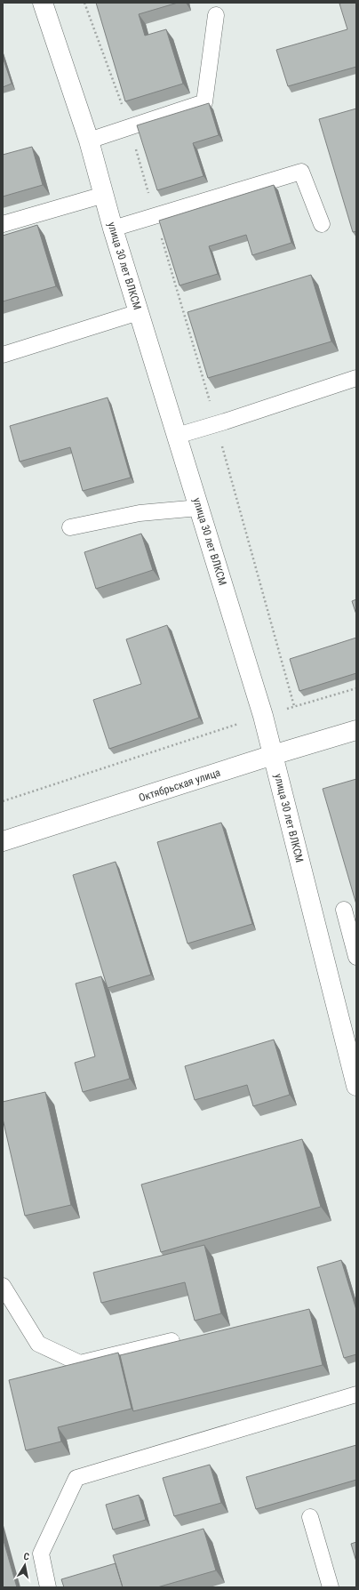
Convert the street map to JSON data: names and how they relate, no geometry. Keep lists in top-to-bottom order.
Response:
{
  "streets": {
    "street": ["улица 30 лет ВЛКСМ", "Октябрьская улица"]
  },
  "crossings": [
    ["улица 30 лет ВЛКСМ", "Октябрьская улица"]
  ],
  "north": "top"
}
